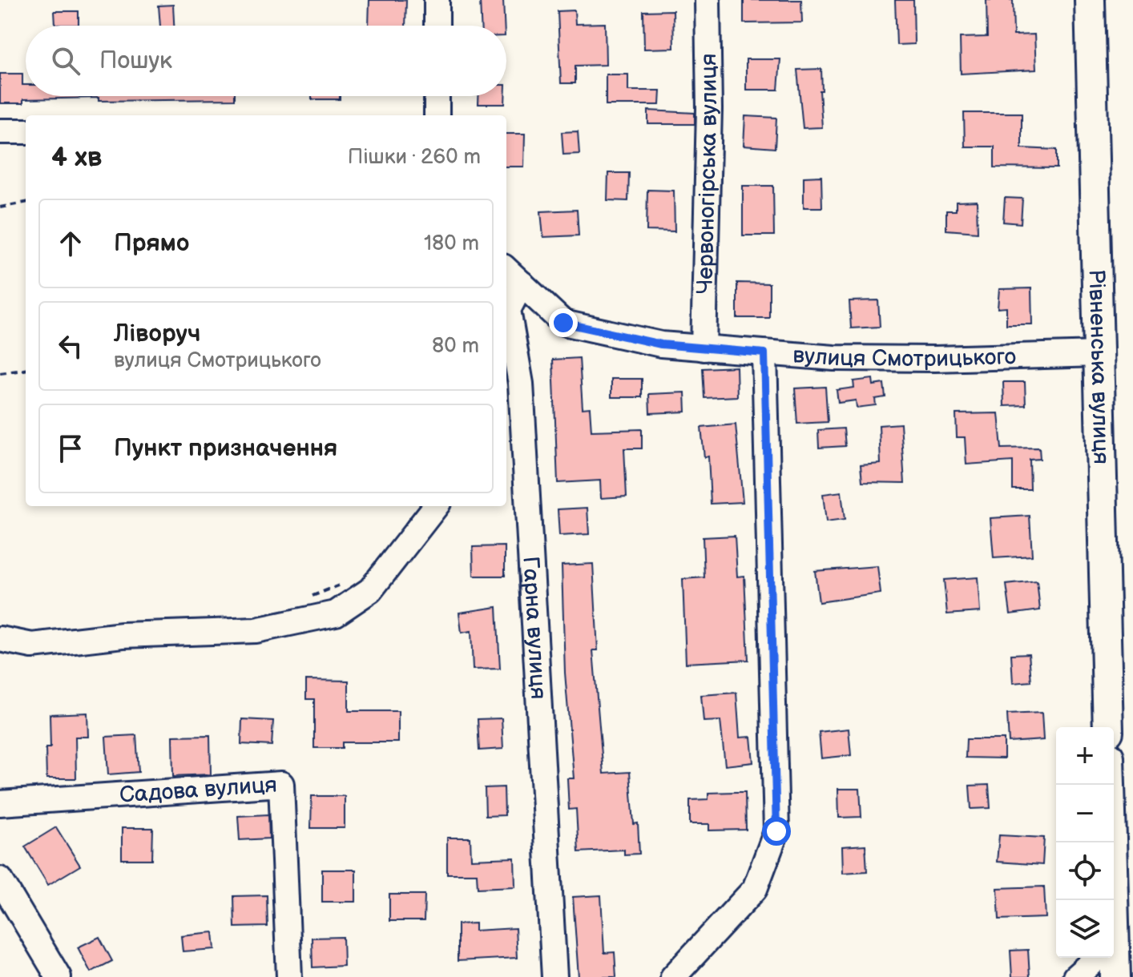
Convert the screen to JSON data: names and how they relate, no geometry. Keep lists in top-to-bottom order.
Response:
{
  "streets": {
    "main road": ["Рівненська вулиця"],
    "street": [
      "Червоногірська вулиця",
      "вулиця Смотрицького",
      "Гарна вулиця",
      "Садова вулиця"
    ]
  },
  "crossings": [
    ["Червоногірська вулиця", "вулиця Смотрицького"],
    ["вулиця Смотрицького", "Рівненська вулиця"],
    ["вулиця Смотрицького", "Гарна вулиця"]
  ],
  "page": {
    "search": "Пошук",
    "heading": ["4 хв", "Пішки · 260 m"],
    "list": [
      ["Прямо", "180 m"],
      ["Ліворуч", "вулиця Смотрицького", "80 m"],
      "Пункт призначення"
    ],
    "map_buttons": ["+", "−"]
  }
}
